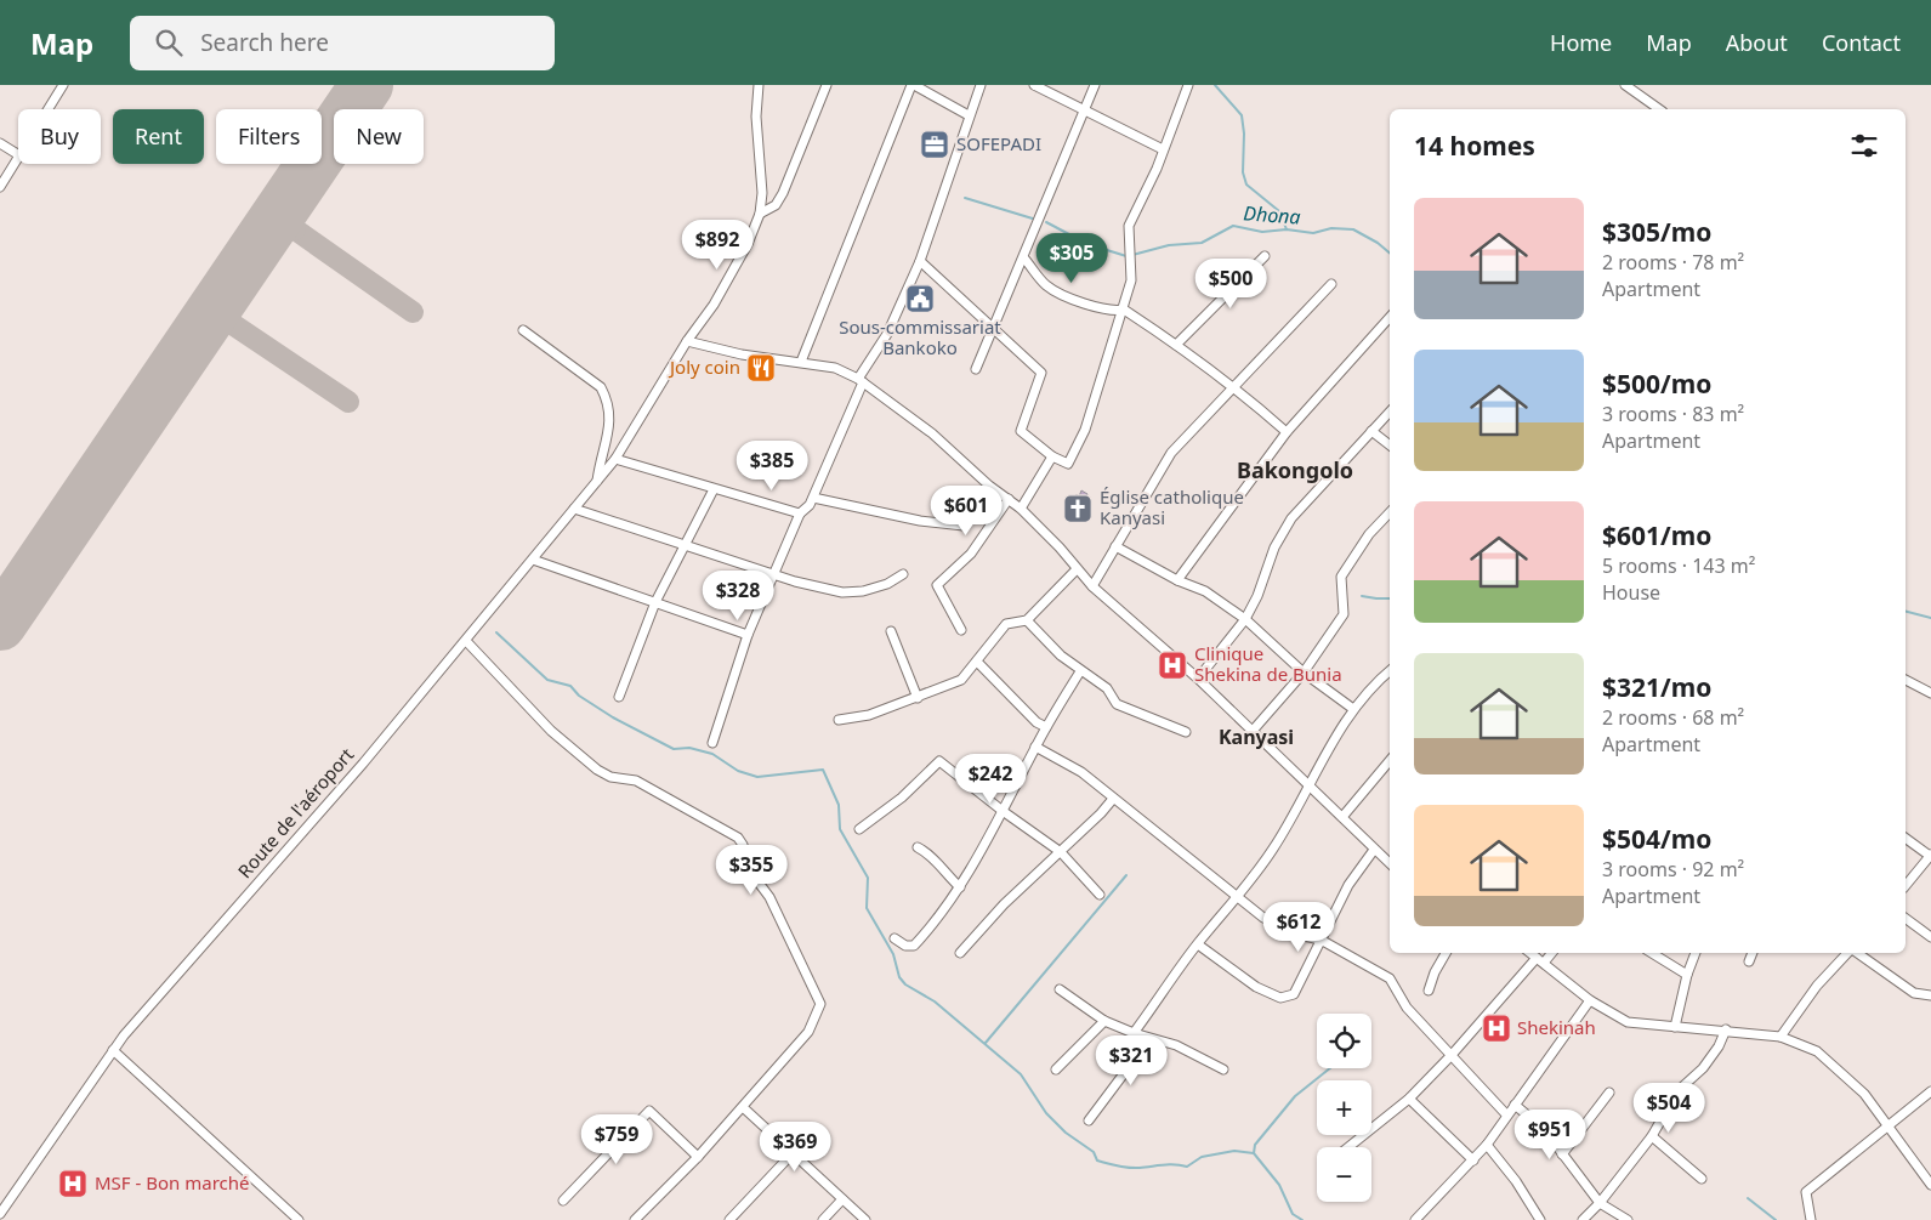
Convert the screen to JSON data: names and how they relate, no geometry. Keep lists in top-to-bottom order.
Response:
{
  "streets": {
    "street": ["Route de l'aéroport"]
  },
  "districts": ["Bakongolo", "Kanyasi"],
  "water": ["Dhona"],
  "places": {
    "office": ["SOFEPADI"],
    "public building": ["Sous-commissariat Bankoko"],
    "restaurant": ["Joly coin"],
    "church": ["Église catholique Kanyasi"],
    "hospital": ["Clinique Shekina de Bunia", "Shekinah", "MSF - Bon marché"]
  },
  "page": {
    "header": "Map",
    "search": "Search here",
    "nav": [
      "Home",
      "Map",
      "About",
      "Contact"
    ],
    "chip": [
      "Buy",
      "Rent",
      "Filters",
      "New"
    ],
    "heading": "14 homes",
    "list": [
      {
        "name": "$305/mo",
        "note": "2 rooms · 78 m² · Apartment"
      },
      {
        "name": "$500/mo",
        "note": "3 rooms · 83 m² · Apartment"
      },
      {
        "name": "$601/mo",
        "note": "5 rooms · 143 m² · House"
      },
      {
        "name": "$321/mo",
        "note": "2 rooms · 68 m² · Apartment"
      },
      {
        "name": "$504/mo",
        "note": "3 rooms · 92 m² · Apartment"
      }
    ],
    "price": [
      "$892",
      "$305",
      "$500",
      "$385",
      "$601",
      "$328",
      "$242",
      "$355",
      "$612",
      "$321",
      "$504",
      "$951",
      "$759",
      "$369"
    ],
    "map_buttons": ["+", "−"]
  }
}
